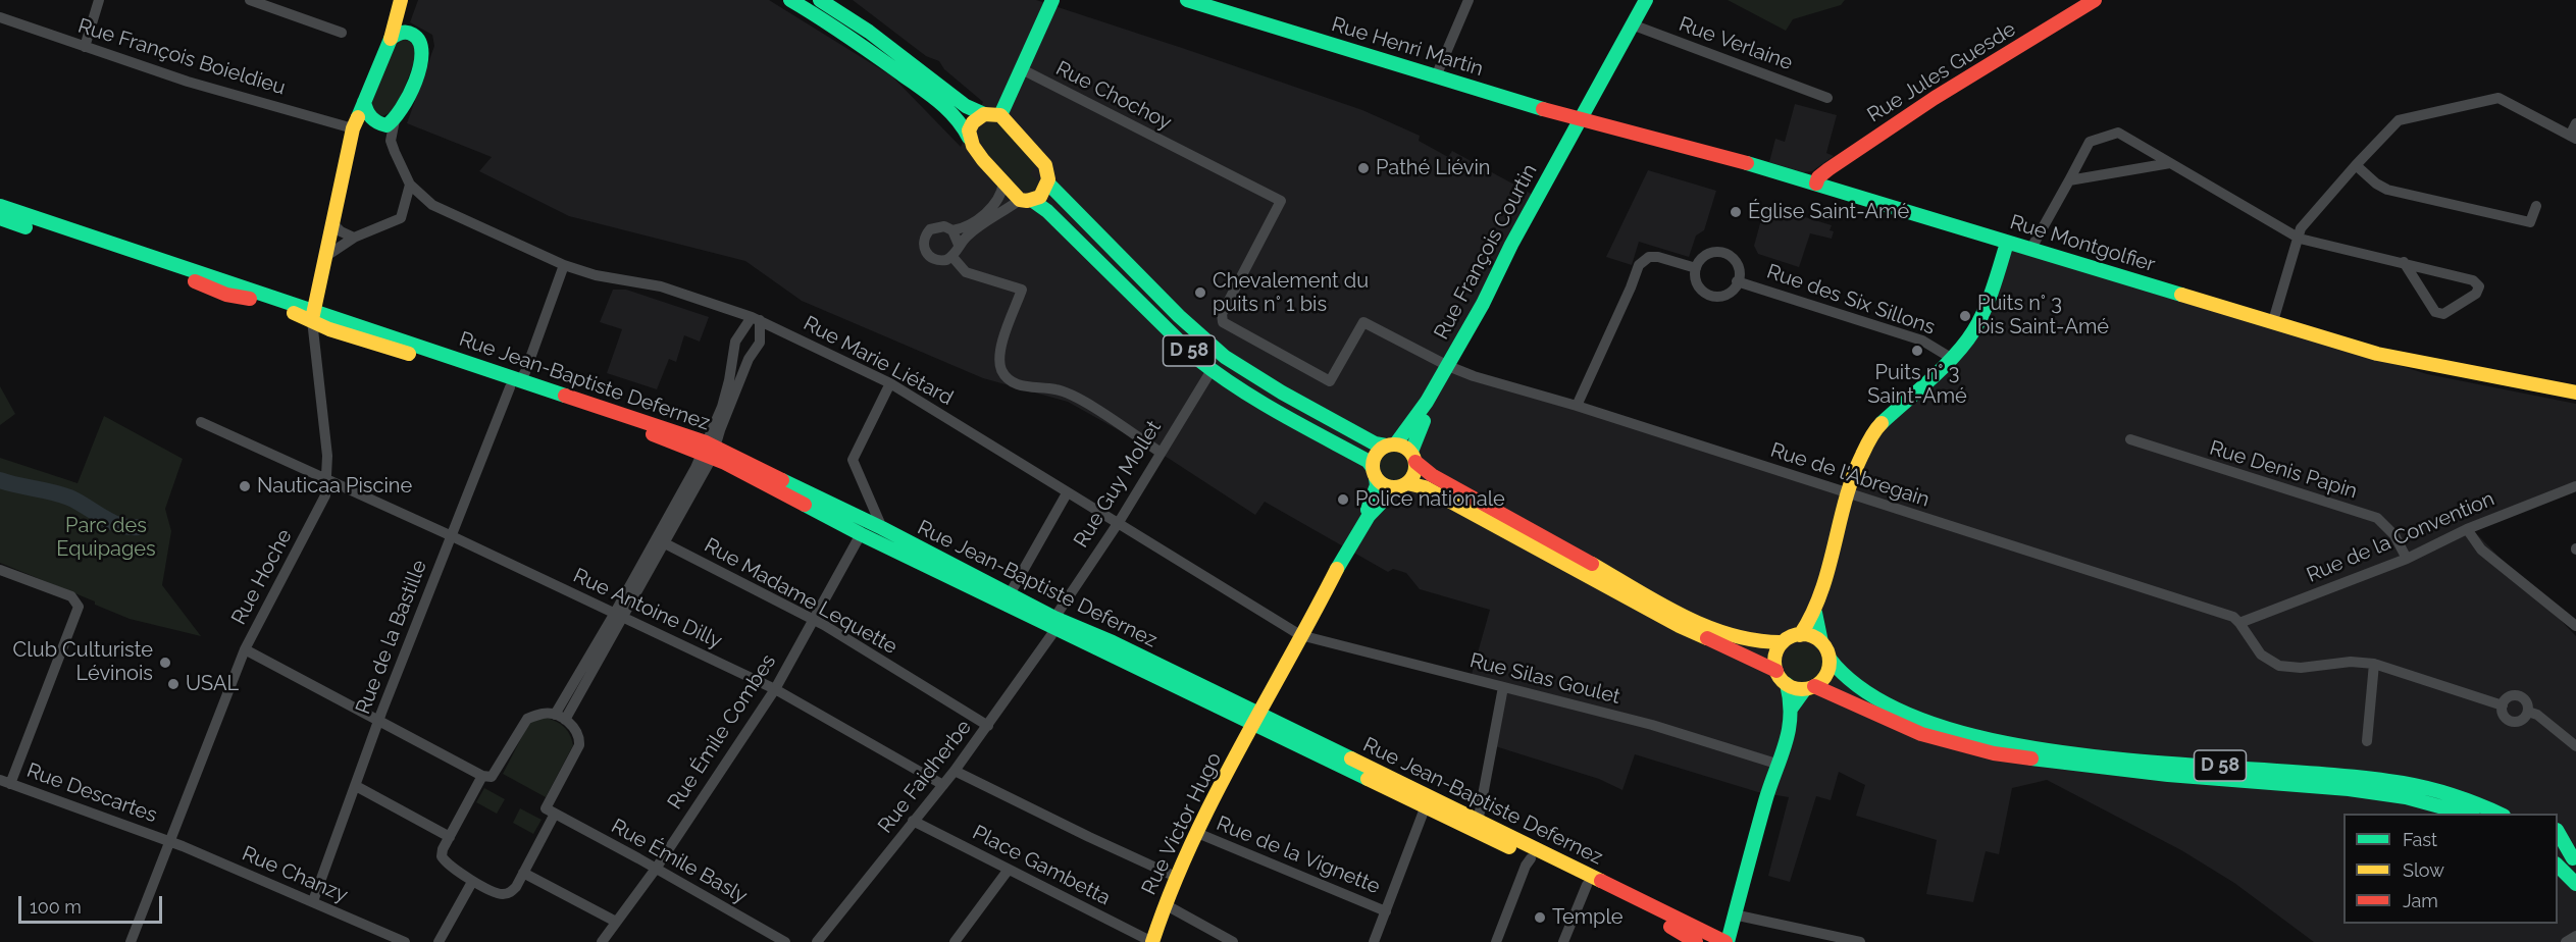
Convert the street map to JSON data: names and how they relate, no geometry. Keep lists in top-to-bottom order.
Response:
{
  "streets": {
    "main road": [
      "Rue Henri Martin",
      "Rue Jules Guesde",
      "Rue Montgolfier",
      "Rue François Courtin",
      "D 58",
      "Rue Jean-Baptiste Defernez",
      "Rue Victor Hugo"
    ],
    "street": [
      "Rue Verlaine",
      "Rue François Boieldieu",
      "Rue Chochoy",
      "Rue des Six Sillons",
      "Rue Marie Liétard",
      "Rue Denis Papin",
      "Rue de l'Abregain",
      "Rue Guy Mollet",
      "Rue de la Convention",
      "Rue Hoche",
      "Rue Madame Lequette",
      "Rue Antoine Dilly",
      "Rue de la Bastille",
      "Rue Silas Goulet",
      "Rue Émile Combes",
      "Rue Faidherbe",
      "Rue Descartes",
      "Rue de la Vignette",
      "Rue Émile Basly",
      "Place Gambetta",
      "Rue Chanzy"
    ]
  },
  "crossings": [
    ["Rue Verlaine", "Rue François Courtin"],
    ["Rue Henri Martin", "Rue Montgolfier"],
    ["Rue Henri Martin", "Rue François Courtin"],
    ["Rue Jules Guesde", "Rue Montgolfier"],
    ["Rue Chochoy", "Rue François Courtin"],
    ["Rue Chochoy", "Rue de l'Abregain"],
    ["Rue Montgolfier", "Rue François Courtin"],
    ["Rue François Courtin", "Rue de l'Abregain"],
    ["D 58", "Rue Guy Mollet"],
    ["Rue Marie Liétard", "Rue Guy Mollet"],
    ["Rue Marie Liétard", "Rue de la Bastille"],
    ["Rue Marie Liétard", "Rue Silas Goulet"],
    ["Rue Jean-Baptiste Defernez", "Rue Guy Mollet"],
    ["Rue Jean-Baptiste Defernez", "Rue Hoche"],
    ["Rue Jean-Baptiste Defernez", "Rue de la Bastille"],
    ["Rue Jean-Baptiste Defernez", "Rue Émile Combes"],
    ["Rue Jean-Baptiste Defernez", "Rue Faidherbe"],
    ["Rue Jean-Baptiste Defernez", "Rue Victor Hugo"],
    ["Rue Denis Papin", "Rue de la Convention"],
    ["Rue de l'Abregain", "Rue de la Convention"],
    ["Rue Guy Mollet", "Rue Faidherbe"],
    ["Rue Hoche", "Rue Antoine Dilly"],
    ["Rue Hoche", "Rue Descartes"],
    ["Rue Hoche", "Rue Chanzy"],
    ["Rue Madame Lequette", "Rue Émile Combes"],
    ["Rue Madame Lequette", "Rue Faidherbe"],
    ["Rue Antoine Dilly", "Rue de la Bastille"],
    ["Rue Antoine Dilly", "Rue Émile Combes"],
    ["Rue Antoine Dilly", "Rue Faidherbe"],
    ["Rue de la Bastille", "Rue Chanzy"],
    ["Rue Émile Combes", "Rue Émile Basly"],
    ["Rue Faidherbe", "Place Gambetta"],
    ["Rue Descartes", "Rue Chanzy"],
    ["Rue Victor Hugo", "Rue de la Vignette"],
    ["Rue Victor Hugo", "Place Gambetta"]
  ],
  "parks": ["Parc des Equipages"],
  "places": [
    "Pathé Liévin",
    "Église Saint-Amé",
    "Chevalement du puits n° 1 bis",
    "Puits n° 3 bis Saint-Amé",
    "Puits n° 3 Saint-Amé",
    "Nauticaa Piscine",
    "Police nationale",
    "Club Culturiste Lévinois",
    "USAL",
    "Temple"
  ],
  "legend": ["Fast", "Slow", "Jam"],
  "scale_bar": "100 m"
}
